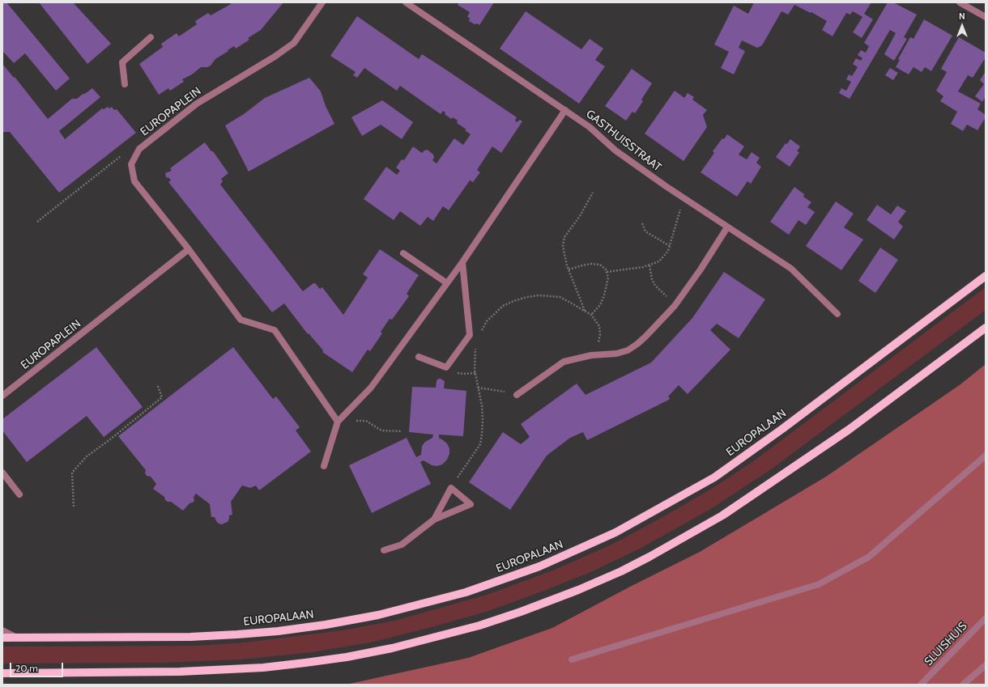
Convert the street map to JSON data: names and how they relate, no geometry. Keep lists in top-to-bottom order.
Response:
{
  "streets": {
    "main road": ["EUROPALAAN"],
    "street": ["EUROPAPLEIN", "GASTHUISSTRAAT", "SLUISHUIS"]
  },
  "scale_bar": "20 m",
  "north": "top"
}
